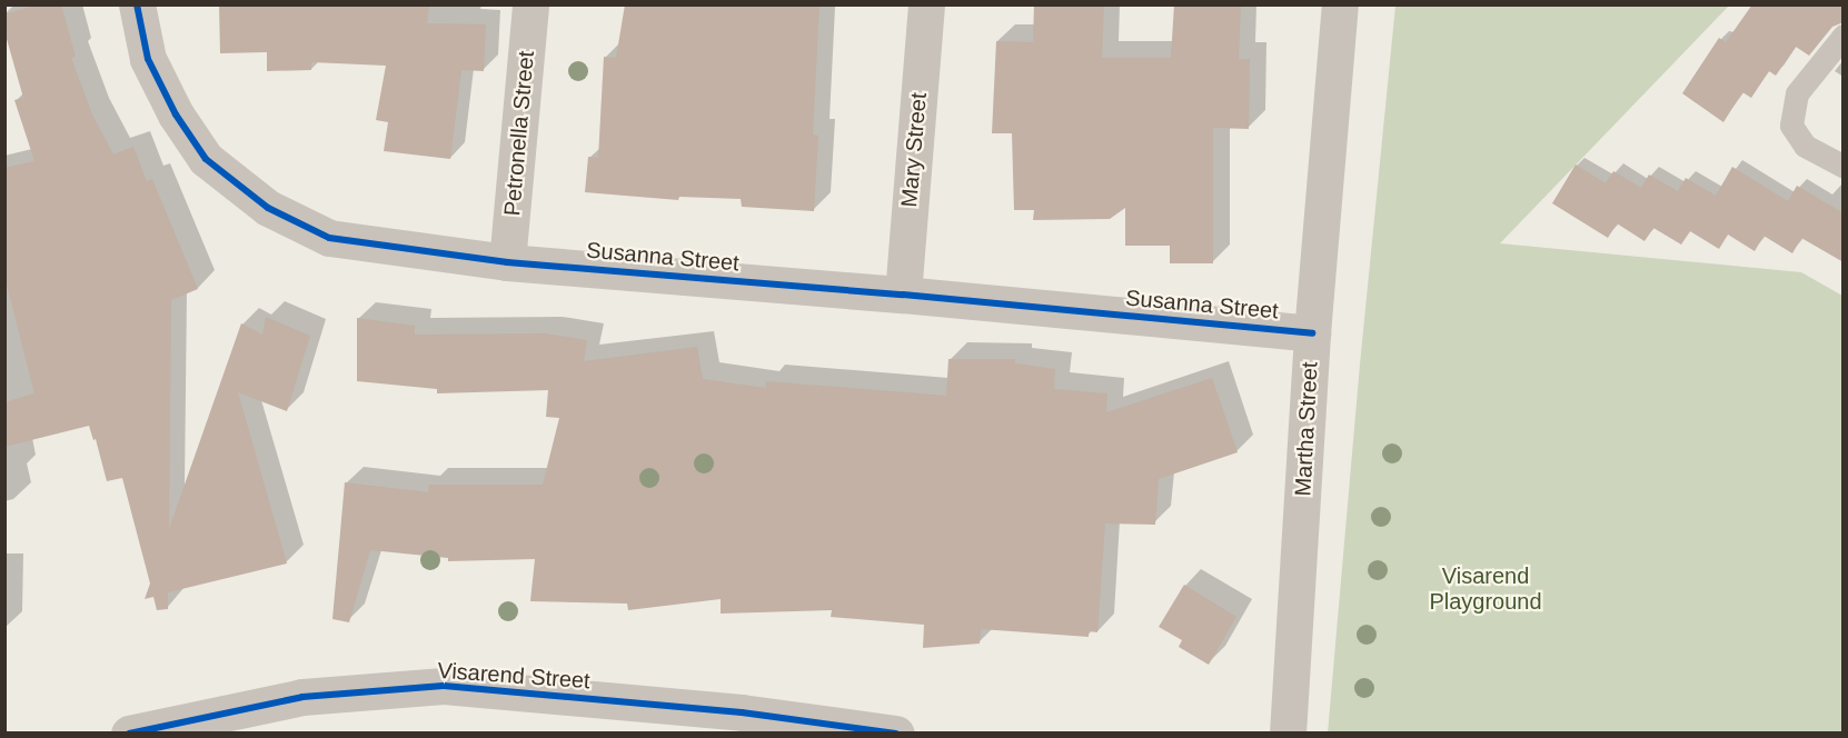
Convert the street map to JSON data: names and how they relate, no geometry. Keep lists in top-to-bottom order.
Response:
{
  "streets": {
    "street": [
      "Petronella Street",
      "Mary Street",
      "Susanna Street",
      "Martha Street",
      "Visarend Street"
    ]
  },
  "crossings": [
    ["Petronella Street", "Susanna Street"],
    ["Mary Street", "Susanna Street"],
    ["Susanna Street", "Martha Street"]
  ],
  "parks": ["Visarend Playground"]
}
